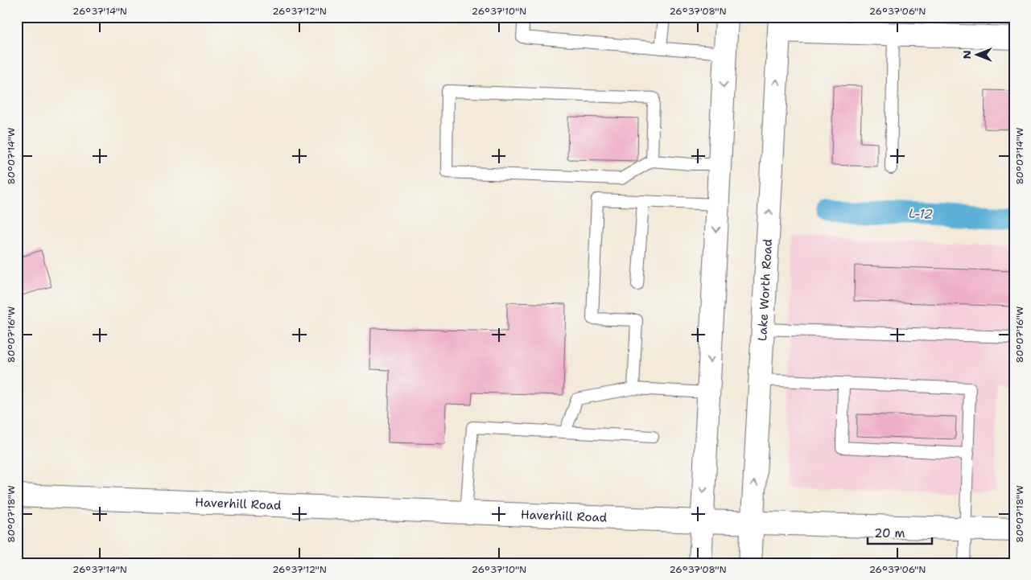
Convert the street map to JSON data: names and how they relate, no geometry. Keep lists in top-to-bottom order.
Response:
{
  "streets": {
    "street": ["Lake Worth Road", "Haverhill Road"]
  },
  "crossings": [
    ["Lake Worth Road", "Haverhill Road"]
  ],
  "water": ["L-12"],
  "scale_bar": "20 m",
  "north": "left",
  "coordinates": [
    "26°37'14\"N",
    "26°37'12\"N",
    "26°37'10\"N",
    "26°37'08\"N",
    "26°37'06\"N",
    "80°07'14\"W",
    "80°07'16\"W",
    "80°07'18\"W"
  ]
}
